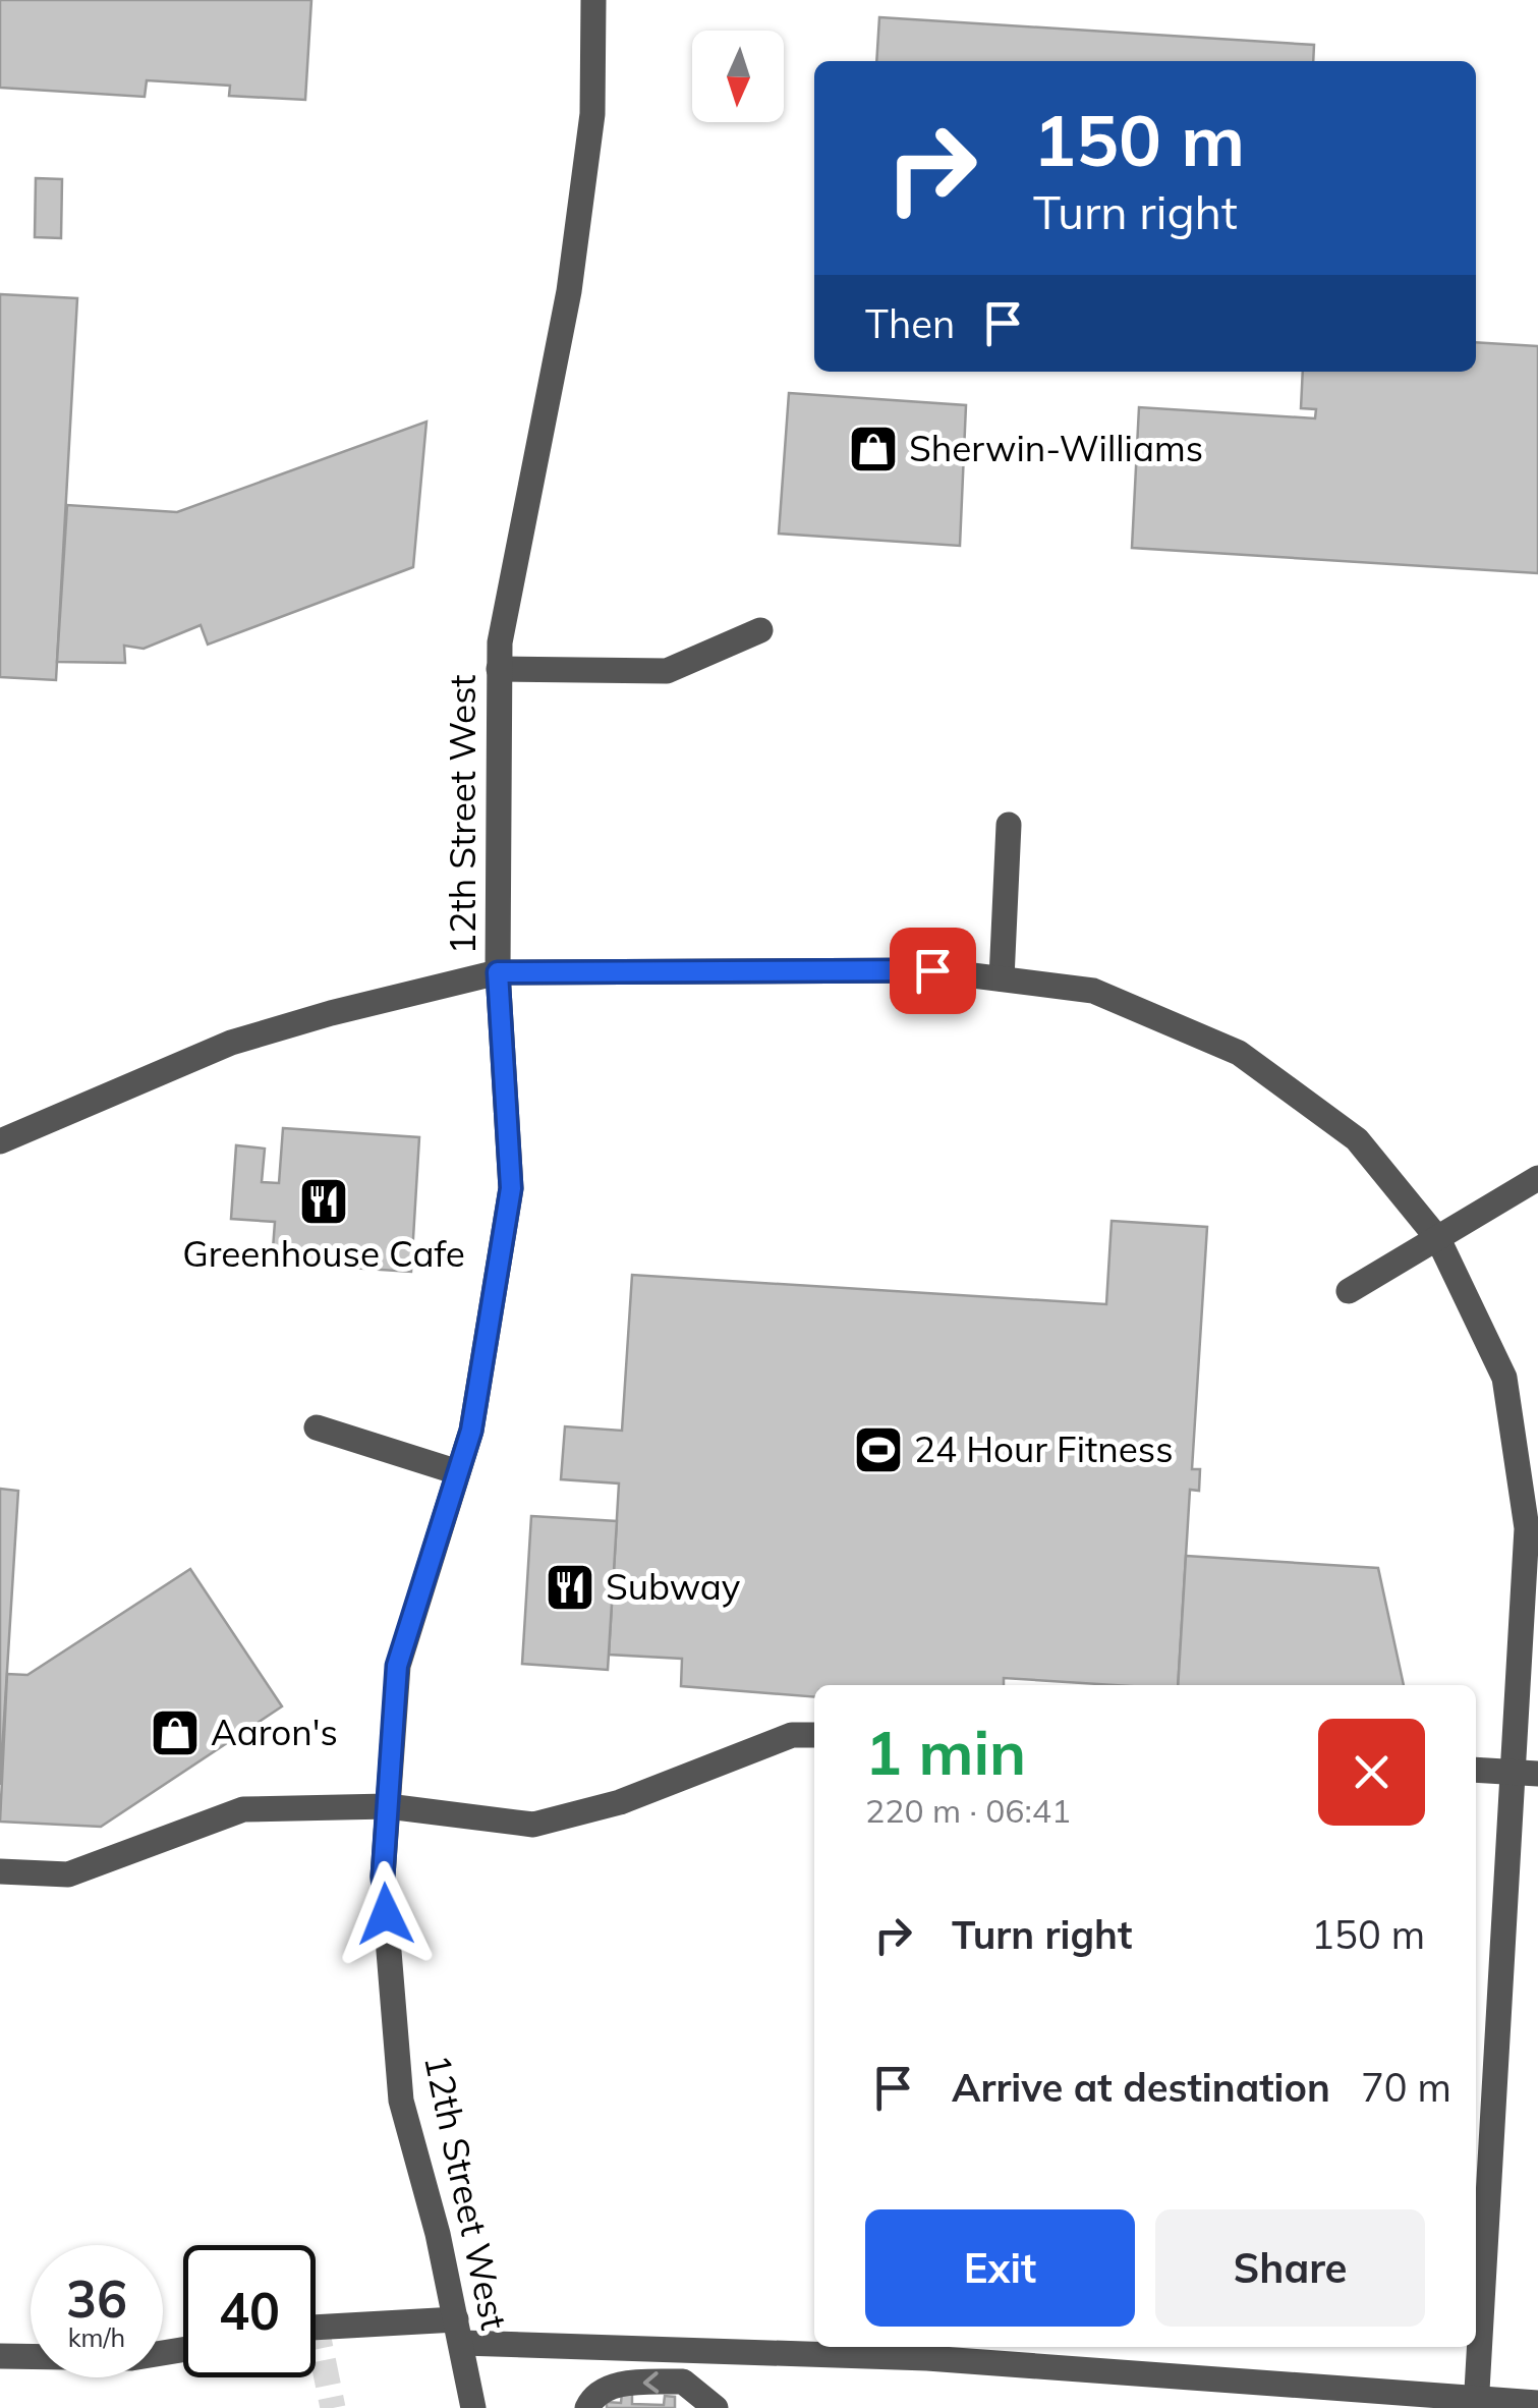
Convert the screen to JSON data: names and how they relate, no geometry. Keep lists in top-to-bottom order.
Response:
{
  "streets": {
    "street": ["12th Street West"]
  },
  "places": {
    "shop": ["Sherwin-Williams", "Aaron's"],
    "restaurant": ["Greenhouse Cafe", "Subway"],
    "sports": ["24 Hour Fitness"]
  },
  "north": "bottom",
  "page": {
    "turn": ["150 m", "Turn right"],
    "then": "Then",
    "heading": ["1 min", "220 m · 06:41"],
    "list": [
      {
        "name": "Turn right",
        "value": "150 m"
      },
      {
        "name": "Arrive at destination",
        "value": "70 m"
      }
    ],
    "buttons": ["Exit", "Share"],
    "speed": "36 km/h",
    "limit": "40"
  }
}
